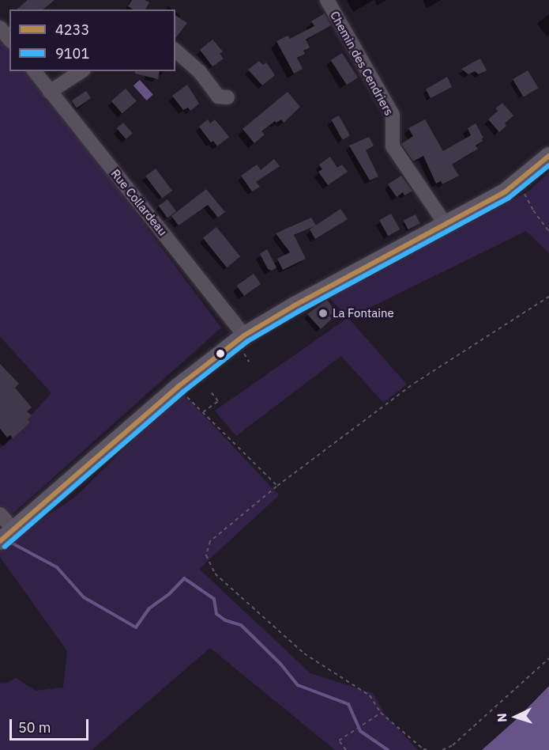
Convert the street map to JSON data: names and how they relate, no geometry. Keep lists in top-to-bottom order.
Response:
{
  "streets": {
    "street": ["Chemin des Cendriers", "Rue Collardeau"]
  },
  "places": ["La Fontaine"],
  "lines": ["transit line 4233", "transit line 9101"],
  "legend": ["4233", "9101"],
  "scale_bar": "50 m",
  "north": "left"
}
